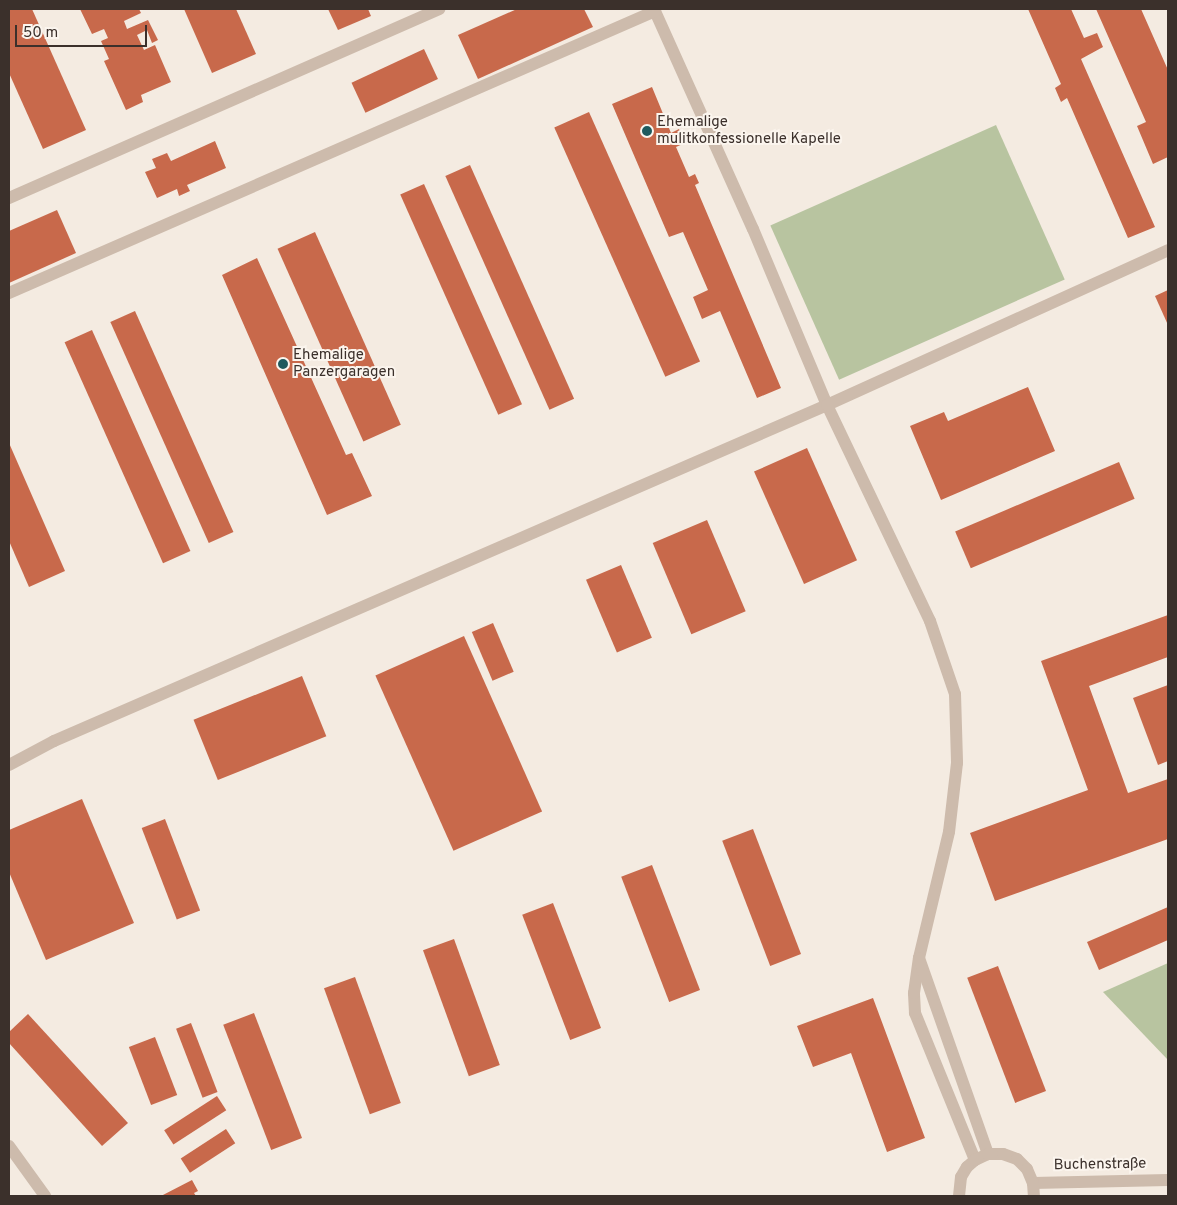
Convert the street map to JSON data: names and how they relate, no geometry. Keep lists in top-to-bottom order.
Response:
{
  "streets": {
    "street": ["Buchenstraße"]
  },
  "places": ["Ehemalige mulitkonfessionelle Kapelle", "Ehemalige Panzergaragen"],
  "scale_bar": "50 m"
}
